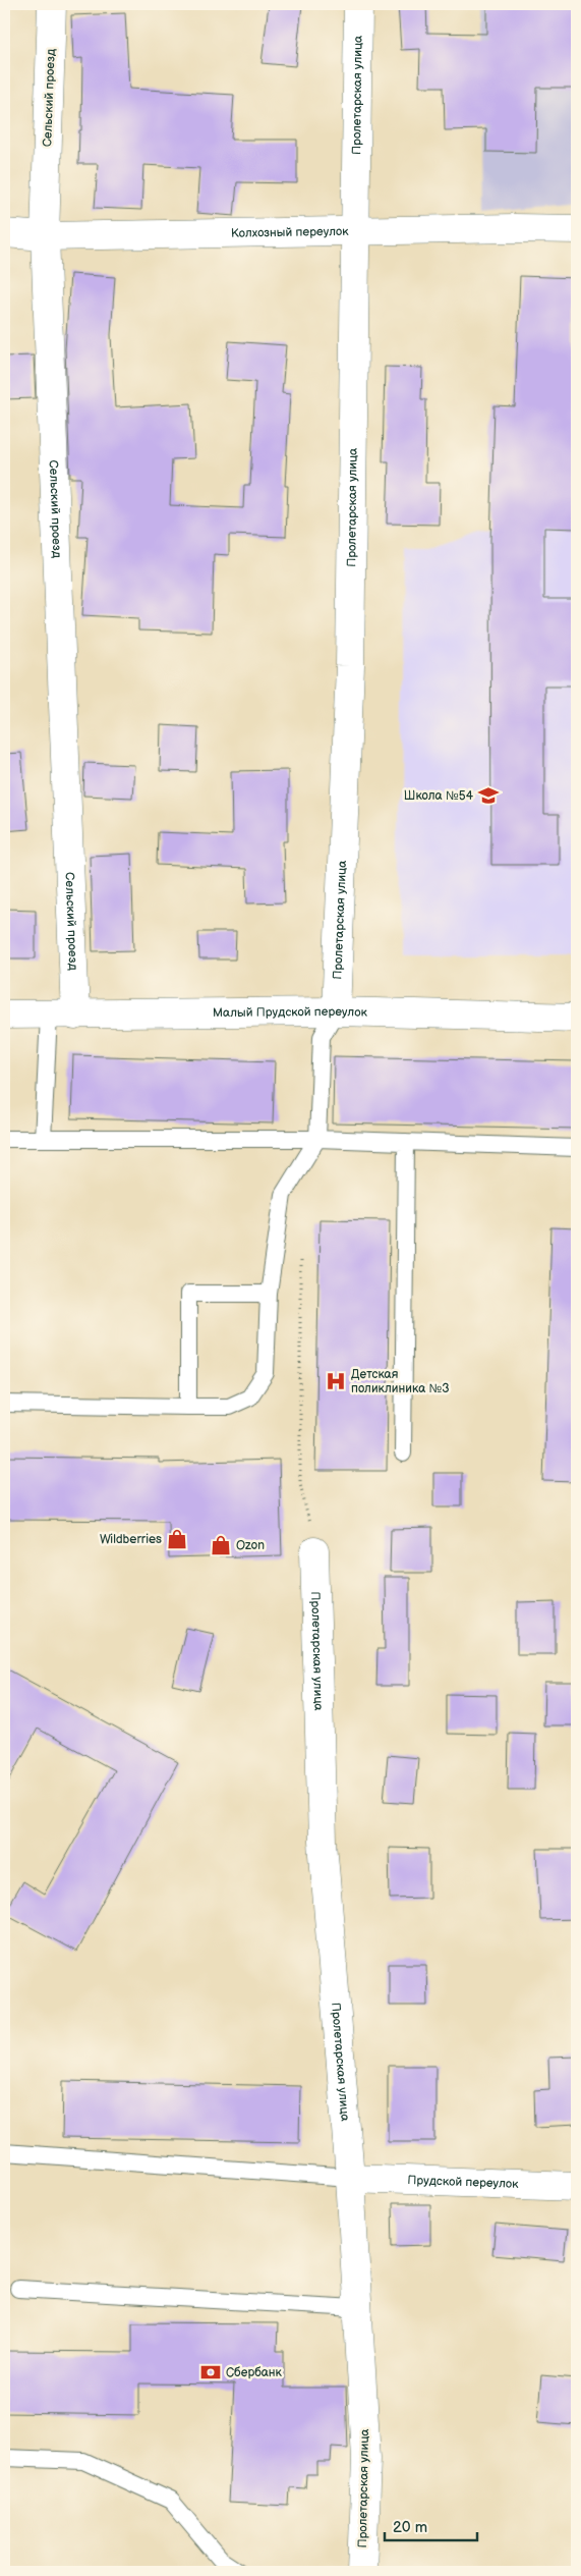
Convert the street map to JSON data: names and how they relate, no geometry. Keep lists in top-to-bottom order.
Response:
{
  "streets": {
    "street": [
      "Пролетарская улица",
      "Сельский проезд",
      "Колхозный переулок",
      "Малый Прудской переулок",
      "Прудской переулок"
    ]
  },
  "crossings": [
    ["Пролетарская улица", "Колхозный переулок"],
    ["Пролетарская улица", "Малый Прудской переулок"],
    ["Пролетарская улица", "Прудской переулок"],
    ["Сельский проезд", "Колхозный переулок"],
    ["Сельский проезд", "Малый Прудской переулок"]
  ],
  "places": {
    "school or university": ["Школа №54"],
    "hospital": ["Детская поликлиника №3"],
    "shop": ["Wildberries", "Ozon"],
    "bank": ["Сбербанк"]
  },
  "scale_bar": "20 m"
}
